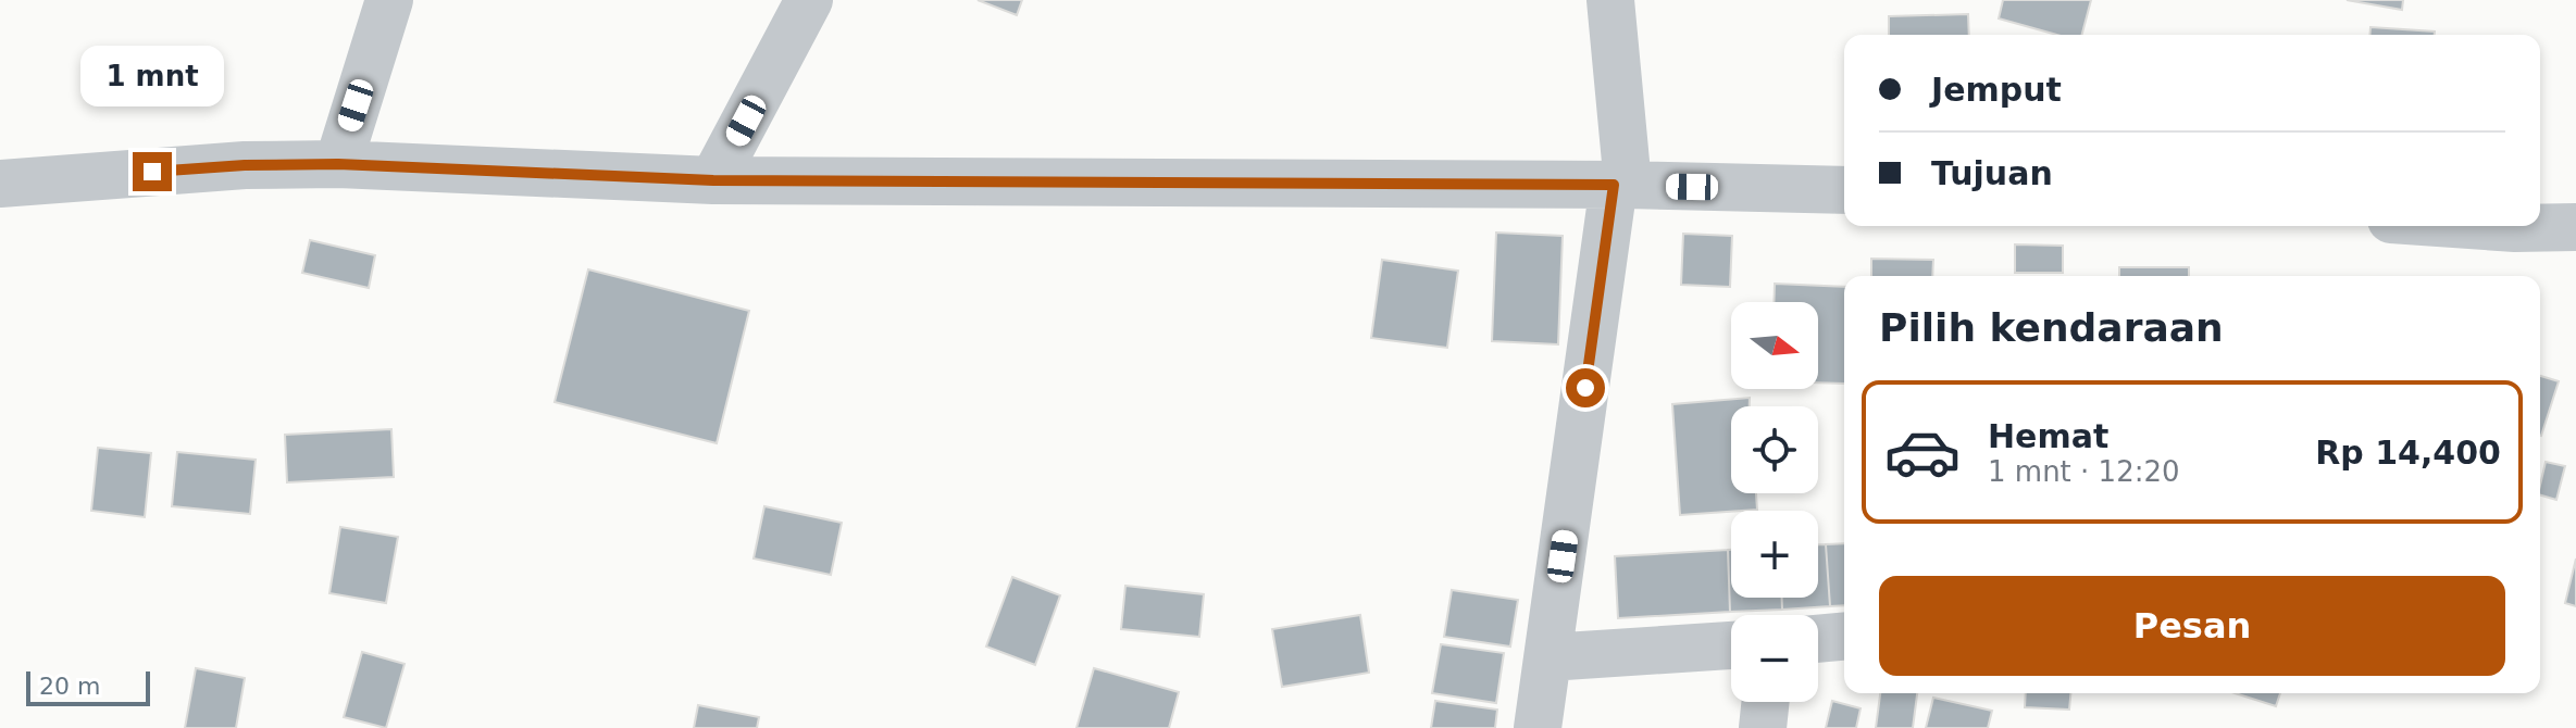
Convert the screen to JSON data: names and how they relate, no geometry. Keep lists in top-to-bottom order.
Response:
{
  "scale_bar": "20 m",
  "north": "right",
  "page": {
    "banner": ["Jemput", "Tujuan"],
    "bubble": "1 mnt",
    "heading": "Pilih kendaraan",
    "map_buttons": ["+", "−"],
    "list": [
      {
        "name": "Hemat",
        "note": "1 mnt · 12:20",
        "value": "Rp 14,400"
      }
    ],
    "buttons": "Pesan",
    "scale": "20 m"
  }
}
